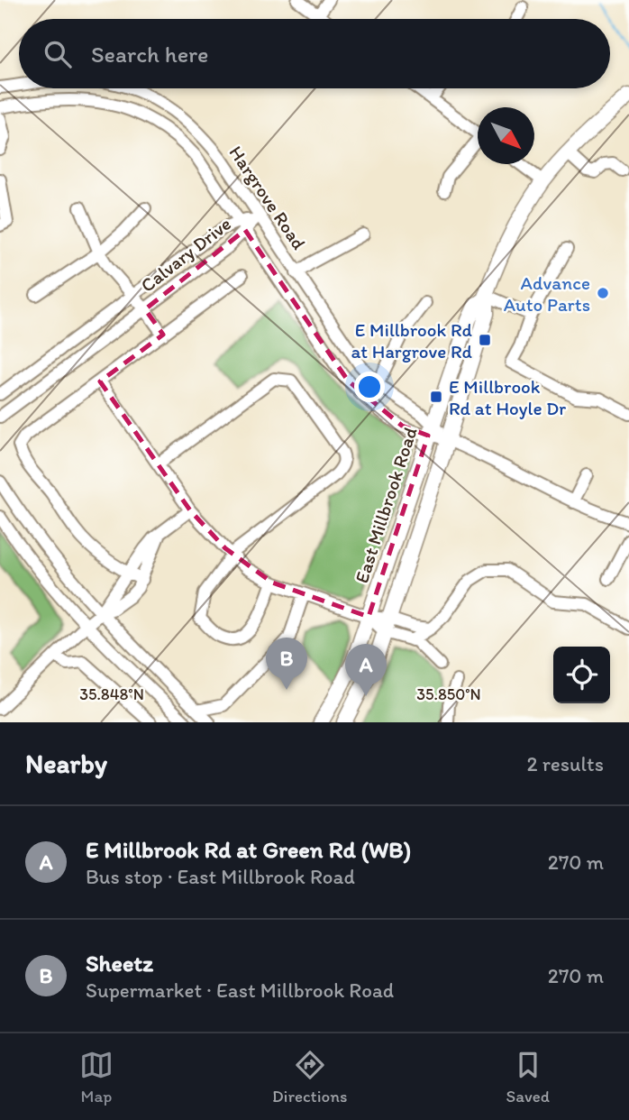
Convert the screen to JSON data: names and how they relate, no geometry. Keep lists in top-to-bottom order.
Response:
{
  "streets": {
    "main road": ["East Millbrook Road"],
    "street": ["Hargrove Road", "Calvary Drive"]
  },
  "crossings": [
    ["Hargrove Road", "Calvary Drive"],
    ["Hargrove Road", "East Millbrook Road"]
  ],
  "places": {
    "other": ["Advance Auto Parts"],
    "transit": ["E Millbrook Rd at Hargrove Rd", "E Millbrook Rd at Hoyle Dr"]
  },
  "north": "bottom right",
  "page": {
    "search": "Search here",
    "pins": ["B", "A"],
    "heading": ["Nearby", "2 results"],
    "list": [
      {
        "mark": "A",
        "name": "E Millbrook Rd at Green Rd (WB)",
        "note": "Bus stop · East Millbrook Road",
        "value": "270 m"
      },
      {
        "mark": "B",
        "name": "Sheetz",
        "note": "Supermarket · East Millbrook Road",
        "value": "270 m"
      }
    ],
    "nav": ["Map", "Directions", "Saved"]
  },
  "coordinates": ["35.848°N", "35.850°N"]
}
